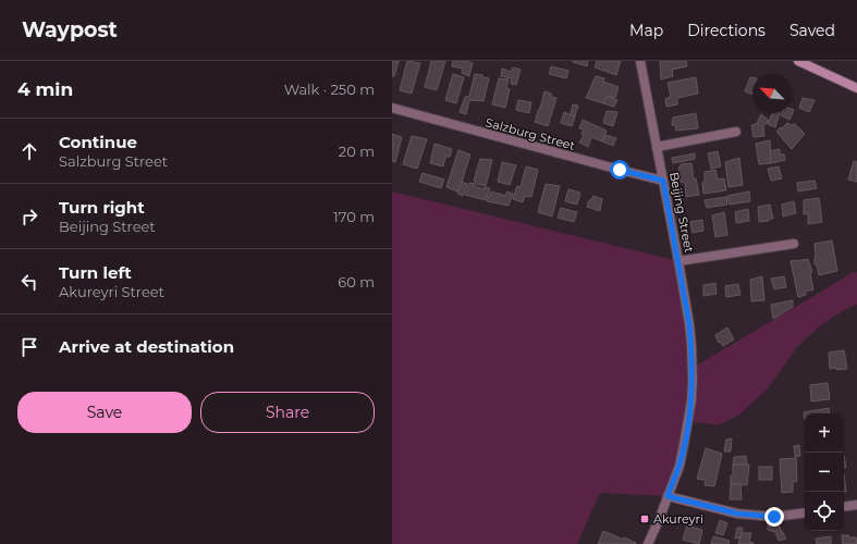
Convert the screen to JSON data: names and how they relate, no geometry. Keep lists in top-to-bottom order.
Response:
{
  "streets": {
    "street": ["Salzburg Street", "Beijing Street"]
  },
  "crossings": [
    ["Salzburg Street", "Beijing Street"]
  ],
  "places": {
    "transit": ["Akureyri"]
  },
  "north": "top left",
  "page": {
    "header": "Waypost",
    "nav": ["Map", "Directions", "Saved"],
    "heading": ["4 min", "Walk · 250 m"],
    "list": [
      ["Continue", "Salzburg Street", "20 m"],
      ["Turn right", "Beijing Street", "170 m"],
      ["Turn left", "Akureyri Street", "60 m"],
      "Arrive at destination"
    ],
    "buttons": ["Save", "Share"],
    "map_buttons": ["+", "−"]
  }
}
